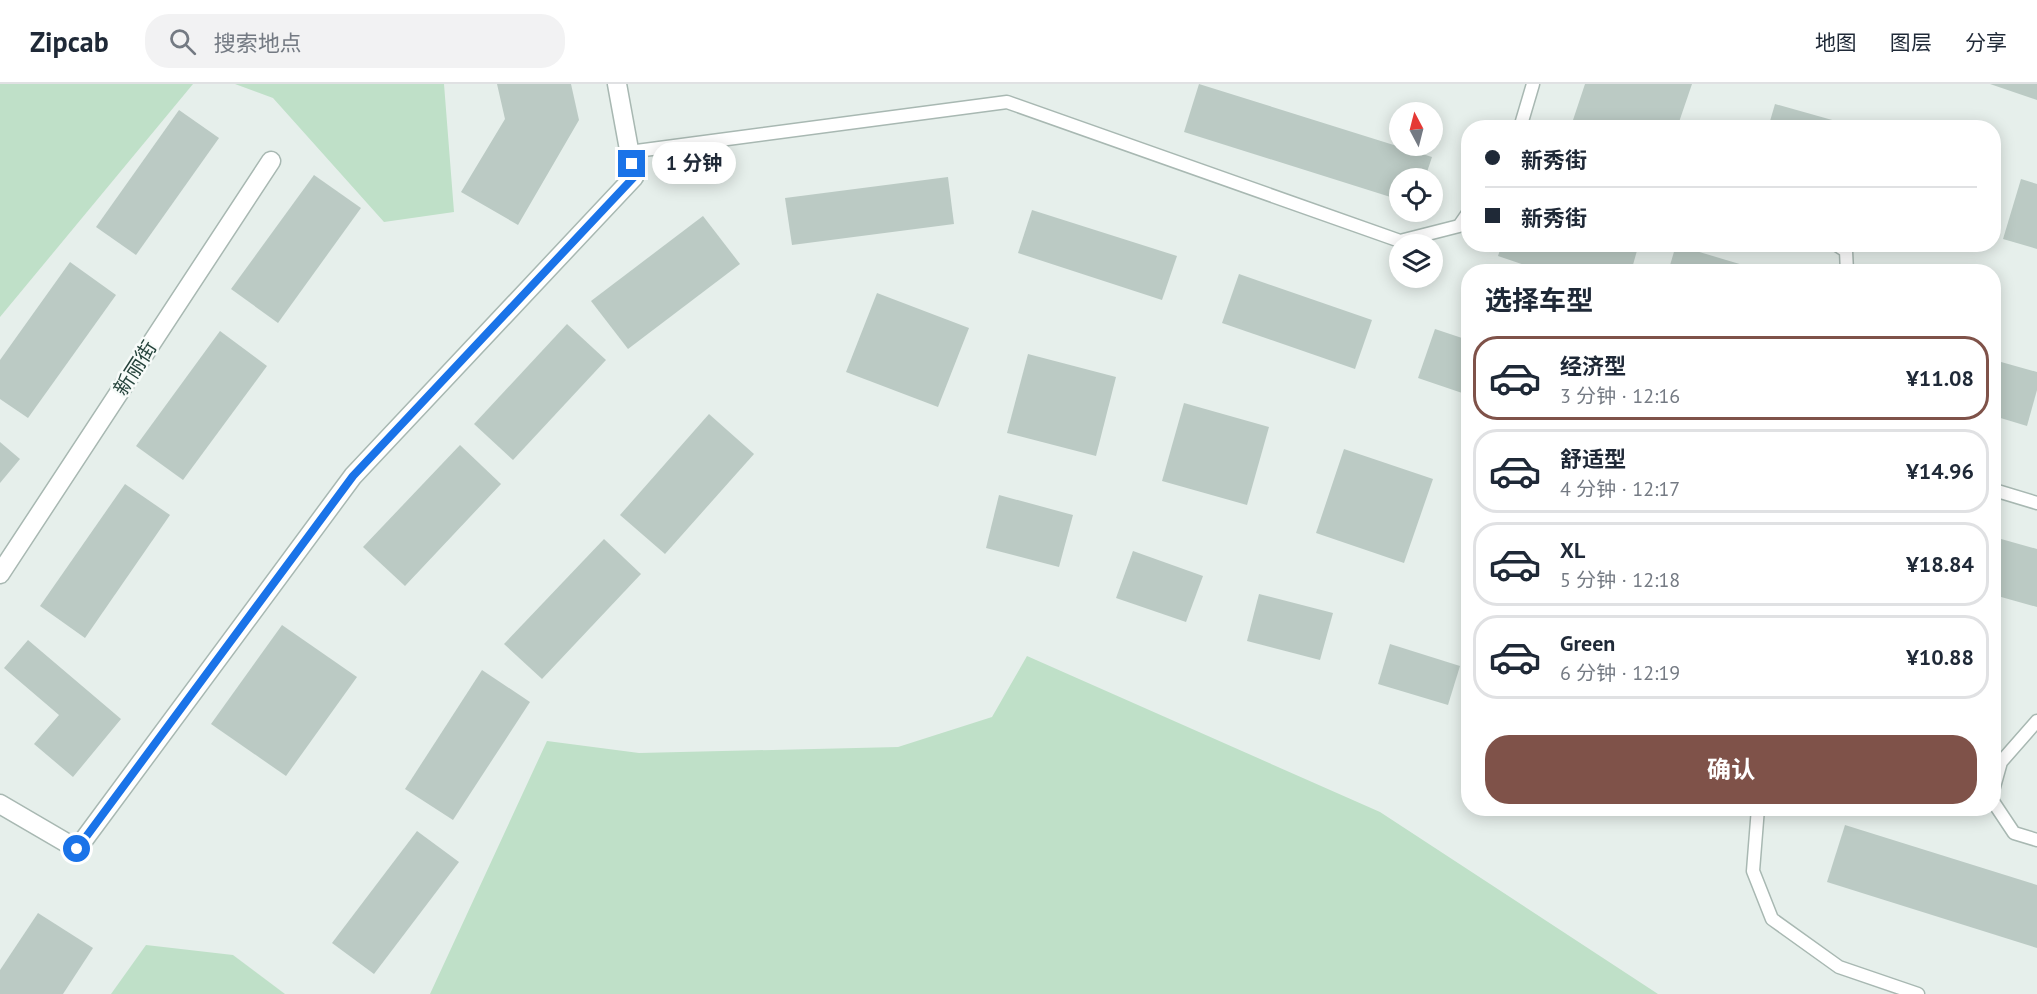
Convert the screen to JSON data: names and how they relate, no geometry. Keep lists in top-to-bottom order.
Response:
{
  "streets": {
    "street": ["新丽街"]
  },
  "north": "top",
  "page": {
    "header": "Zipcab",
    "search": "搜索地点",
    "nav": ["地图", "图层", "分享"],
    "banner": ["新秀街", "新秀街"],
    "bubble": "1 分钟",
    "heading": "选择车型",
    "list": [
      {
        "name": "经济型",
        "note": "3 分钟 · 12:16",
        "value": "¥11.08"
      },
      {
        "name": "舒适型",
        "note": "4 分钟 · 12:17",
        "value": "¥14.96"
      },
      {
        "name": "XL",
        "note": "5 分钟 · 12:18",
        "value": "¥18.84"
      },
      {
        "name": "Green",
        "note": "6 分钟 · 12:19",
        "value": "¥10.88"
      }
    ],
    "buttons": "确认"
  }
}
